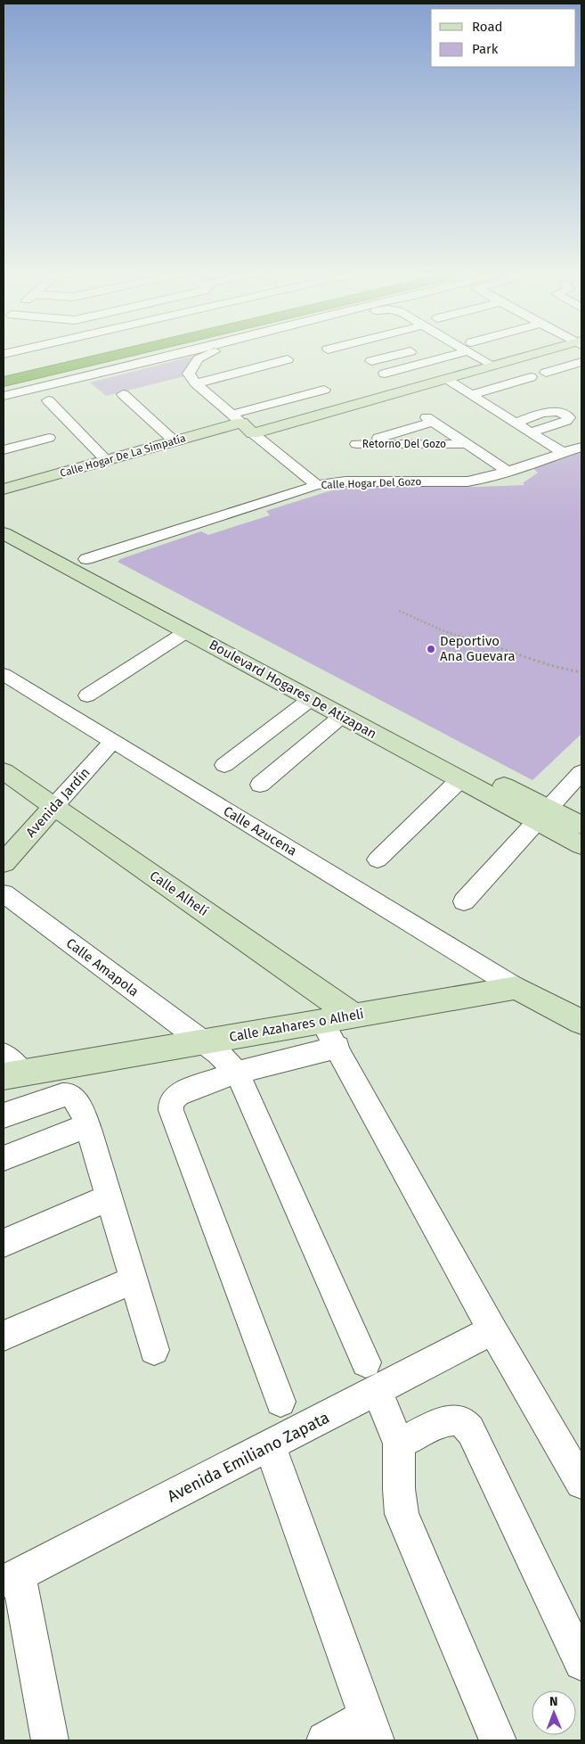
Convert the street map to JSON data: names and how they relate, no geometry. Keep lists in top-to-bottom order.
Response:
{
  "streets": {
    "street": [
      "Retorno Del Gozo",
      "Calle Hogar De La Simpatía",
      "Calle Hogar Del Gozo",
      "Boulevard Hogares De Atizapan",
      "Avenida Jardín",
      "Calle Azucena",
      "Calle Alhelí",
      "Calle Amapola",
      "Calle Azahares o Alheli",
      "Avenida Emiliano Zapata"
    ]
  },
  "crossings": [
    ["Retorno Del Gozo", "Calle Hogar Del Gozo"],
    ["Calle Hogar Del Gozo", "Boulevard Hogares De Atizapan"],
    ["Avenida Jardín", "Calle Azucena"],
    ["Avenida Jardín", "Calle Alhelí"],
    ["Calle Azucena", "Calle Azahares o Alheli"],
    ["Calle Alhelí", "Calle Azahares o Alheli"],
    ["Calle Amapola", "Calle Azahares o Alheli"]
  ],
  "places": ["Deportivo Ana Guevara"],
  "legend": ["Road", "Park"],
  "north": "top"
}
